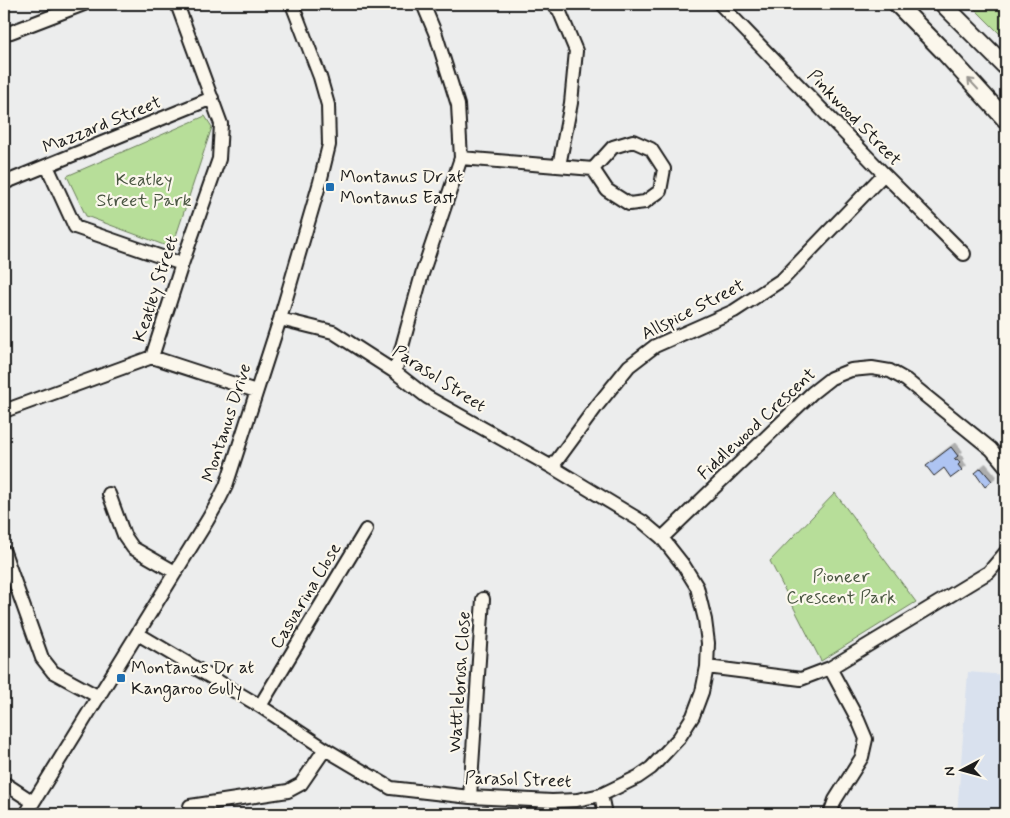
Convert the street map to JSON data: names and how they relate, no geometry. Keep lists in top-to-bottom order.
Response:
{
  "streets": {
    "street": [
      "Pinkwood Street",
      "Mazzard Street",
      "Keatley Street",
      "Allspice Street",
      "Parasol Street",
      "Montanus Drive",
      "Fiddlewood Crescent",
      "Casuarina Close",
      "Wattlebrush Close"
    ]
  },
  "crossings": [
    ["Pinkwood Street", "Allspice Street"],
    ["Mazzard Street", "Keatley Street"],
    ["Allspice Street", "Parasol Street"],
    ["Parasol Street", "Montanus Drive"],
    ["Parasol Street", "Fiddlewood Crescent"],
    ["Parasol Street", "Casuarina Close"],
    ["Parasol Street", "Wattlebrush Close"]
  ],
  "parks": ["Keatley Street Park", "Pioneer Crescent Park"],
  "places": {
    "transit": ["Montanus Dr at Montanus East", "Montanus Dr at Kangaroo Gully"]
  },
  "north": "left"
}
